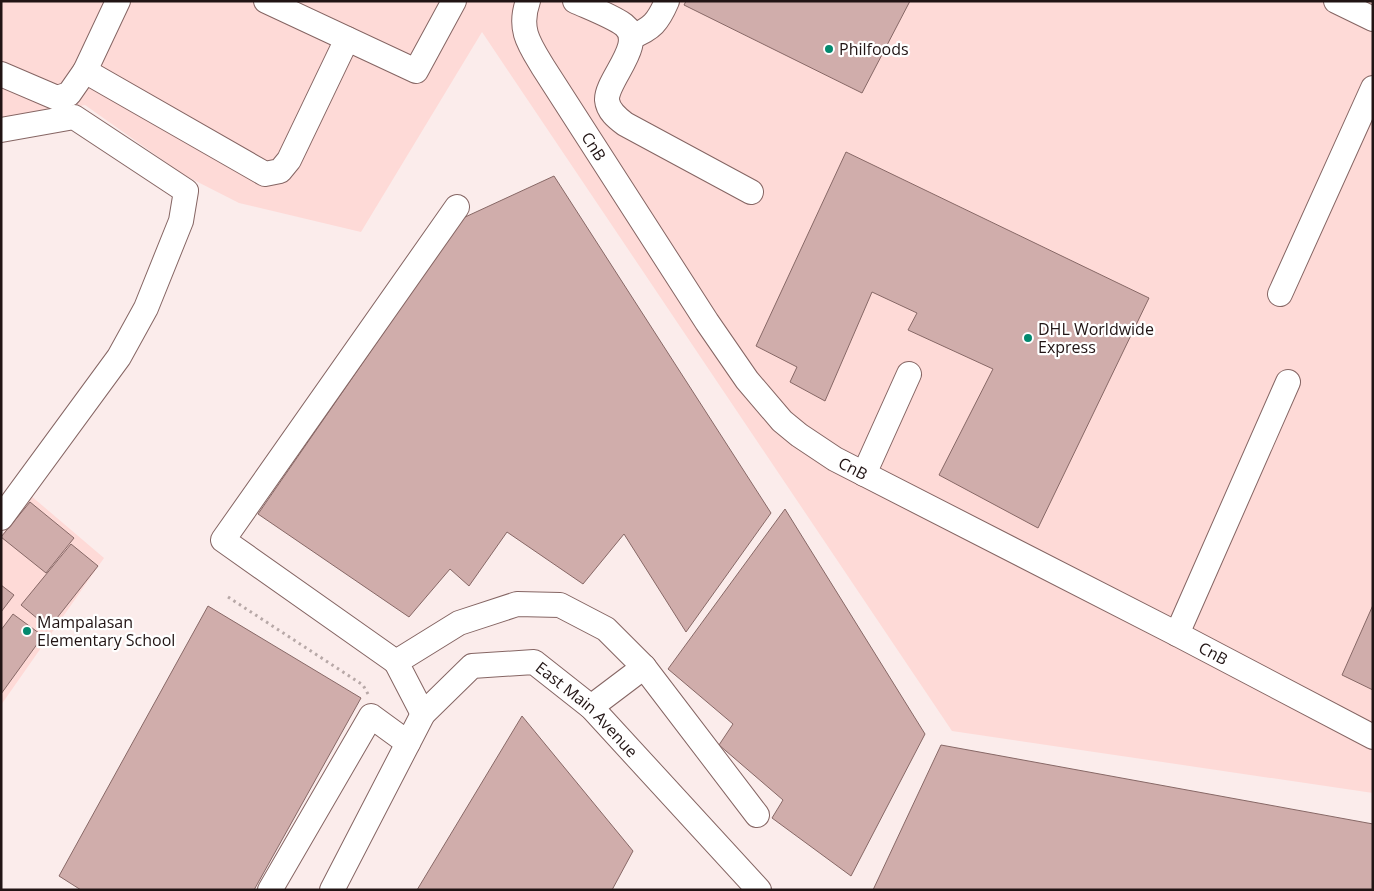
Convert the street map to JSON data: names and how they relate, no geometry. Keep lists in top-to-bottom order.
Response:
{
  "streets": {
    "street": ["CnB", "East Main Avenue"]
  },
  "places": ["Philfoods", "DHL Worldwide Express", "Mampalasan Elementary School"]
}
